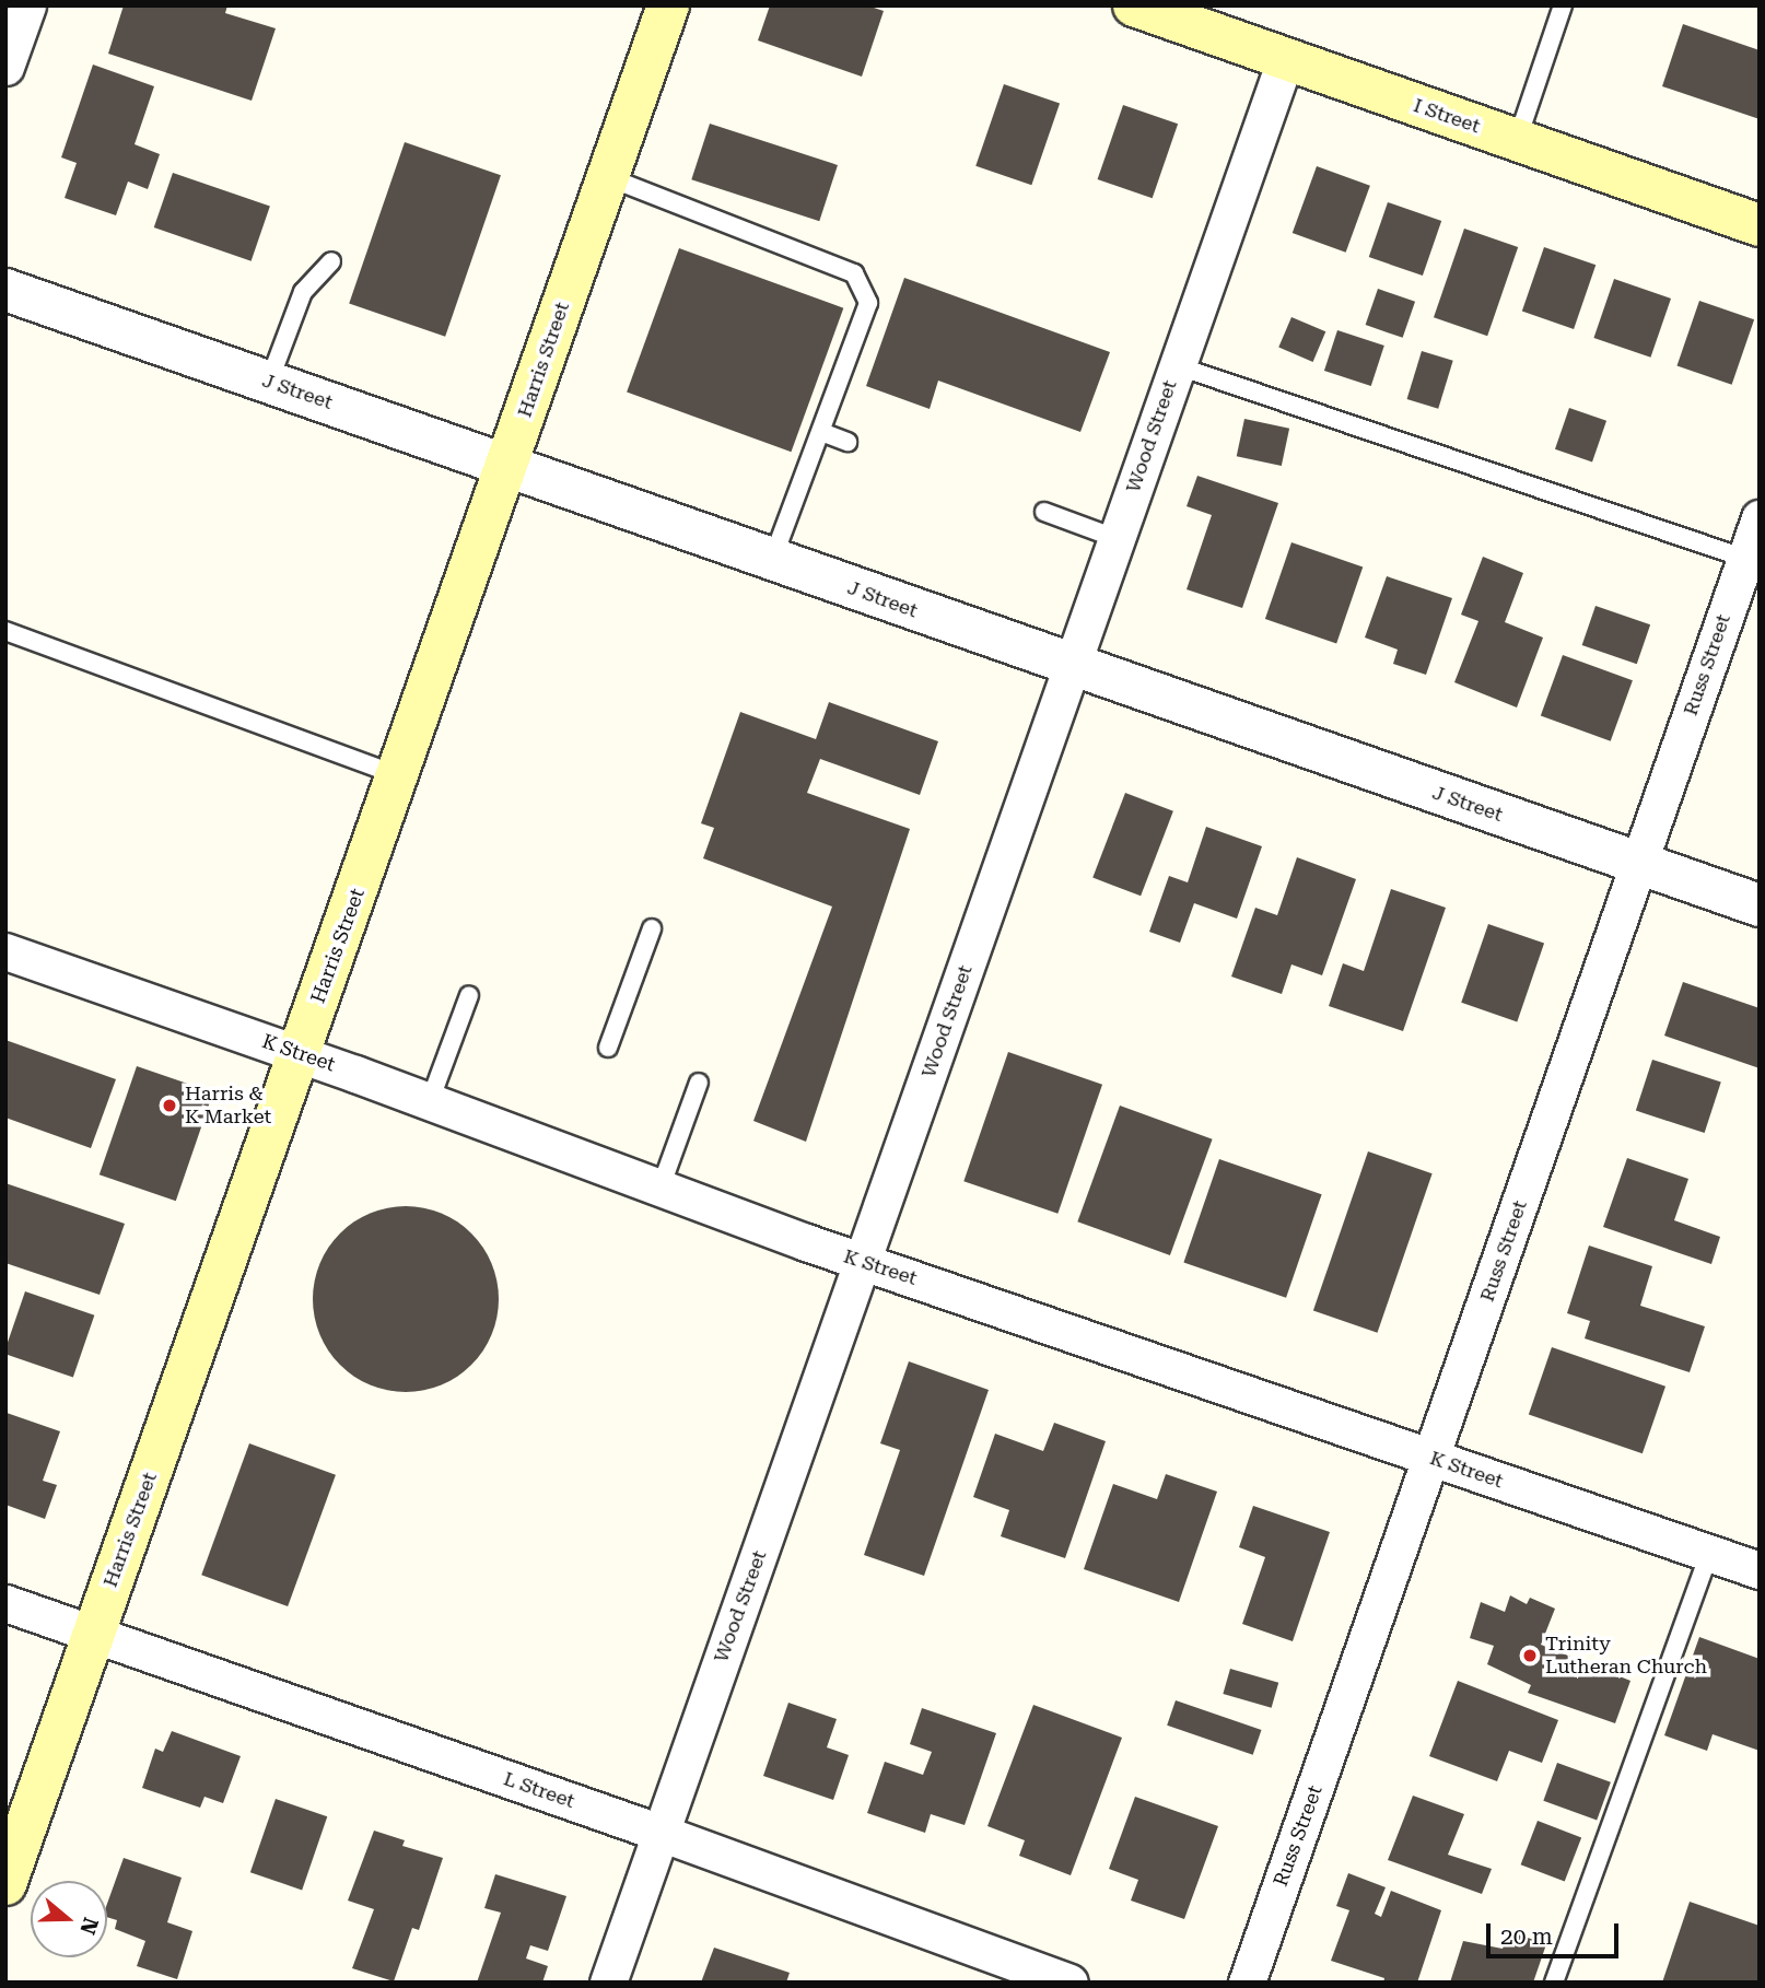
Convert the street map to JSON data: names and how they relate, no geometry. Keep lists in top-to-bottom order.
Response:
{
  "streets": {
    "main road": ["I Street", "Harris Street"],
    "street": [
      "J Street",
      "Wood Street",
      "Russ Street",
      "K Street",
      "L Street"
    ]
  },
  "crossings": [
    ["I Street", "Wood Street"],
    ["Harris Street", "J Street"],
    ["Harris Street", "K Street"],
    ["Harris Street", "L Street"],
    ["J Street", "Wood Street"],
    ["J Street", "Russ Street"],
    ["Wood Street", "K Street"],
    ["Wood Street", "L Street"],
    ["Russ Street", "K Street"]
  ],
  "places": ["Harris & K Market", "Trinity Lutheran Church"],
  "scale_bar": "20 m",
  "north": "right"
}
